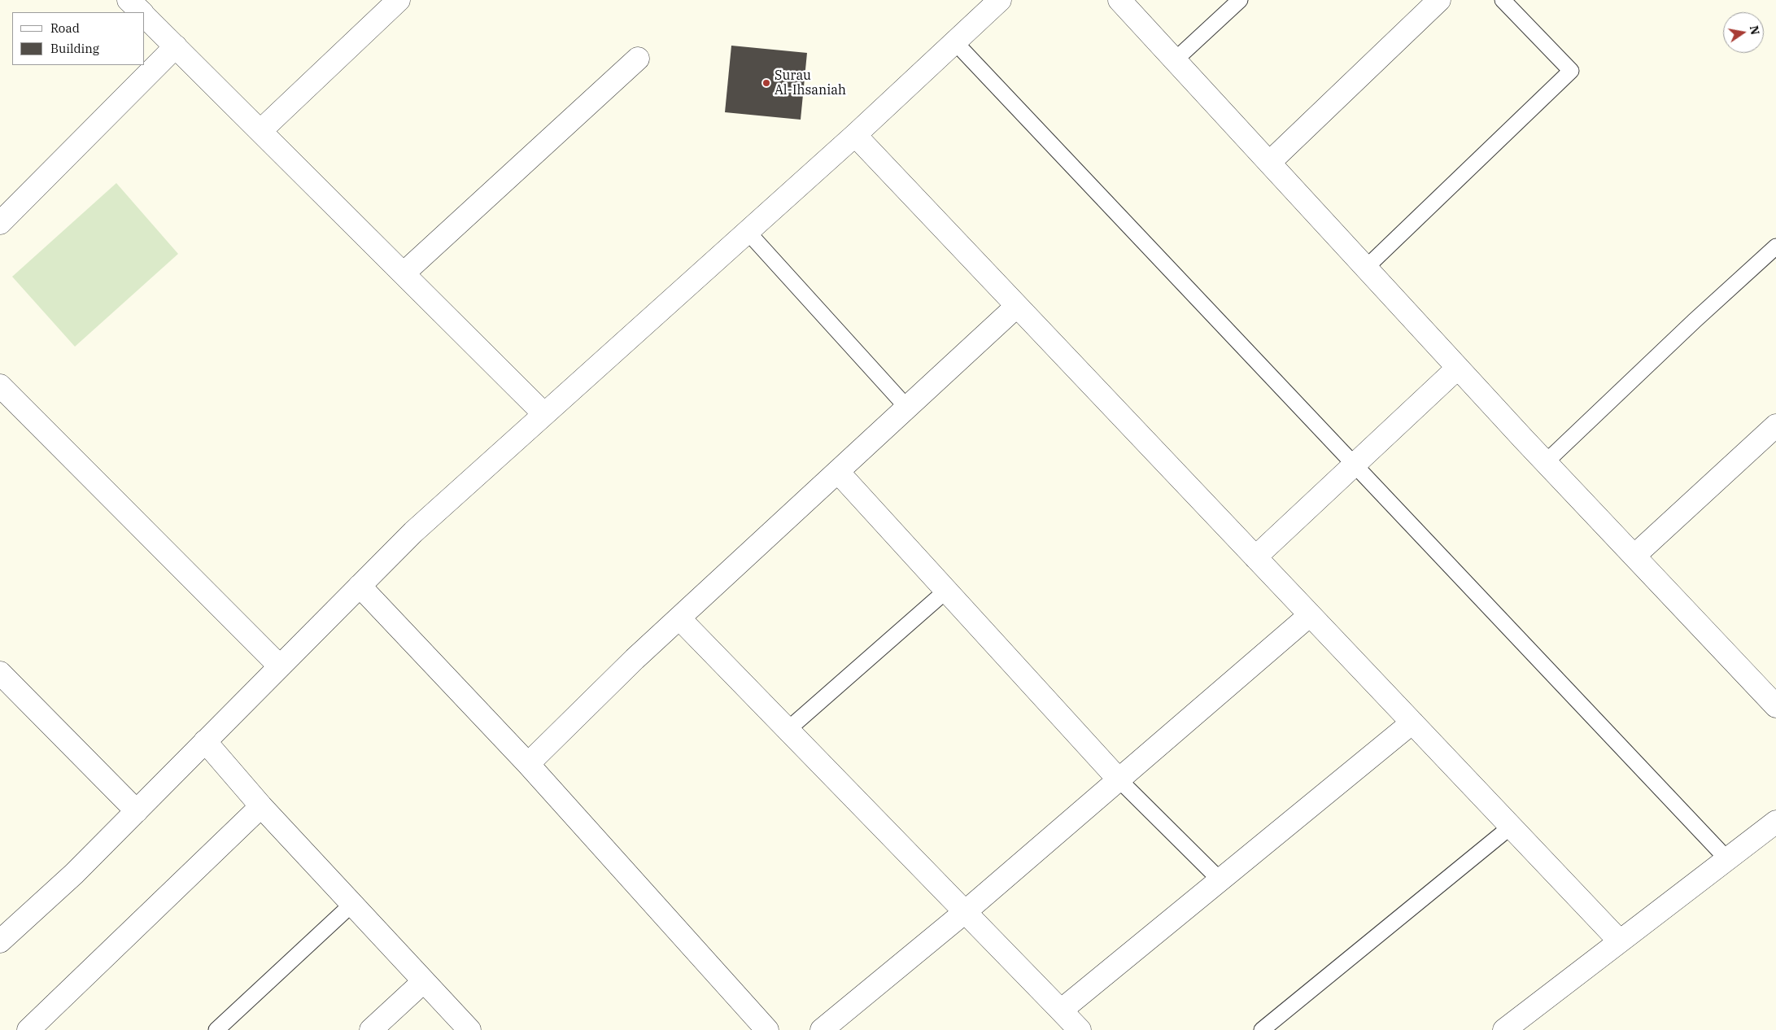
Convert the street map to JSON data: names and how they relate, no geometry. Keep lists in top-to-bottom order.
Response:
{
  "places": ["Surau Al-Ihsaniah"],
  "legend": ["Road", "Building"],
  "north": "right"
}
